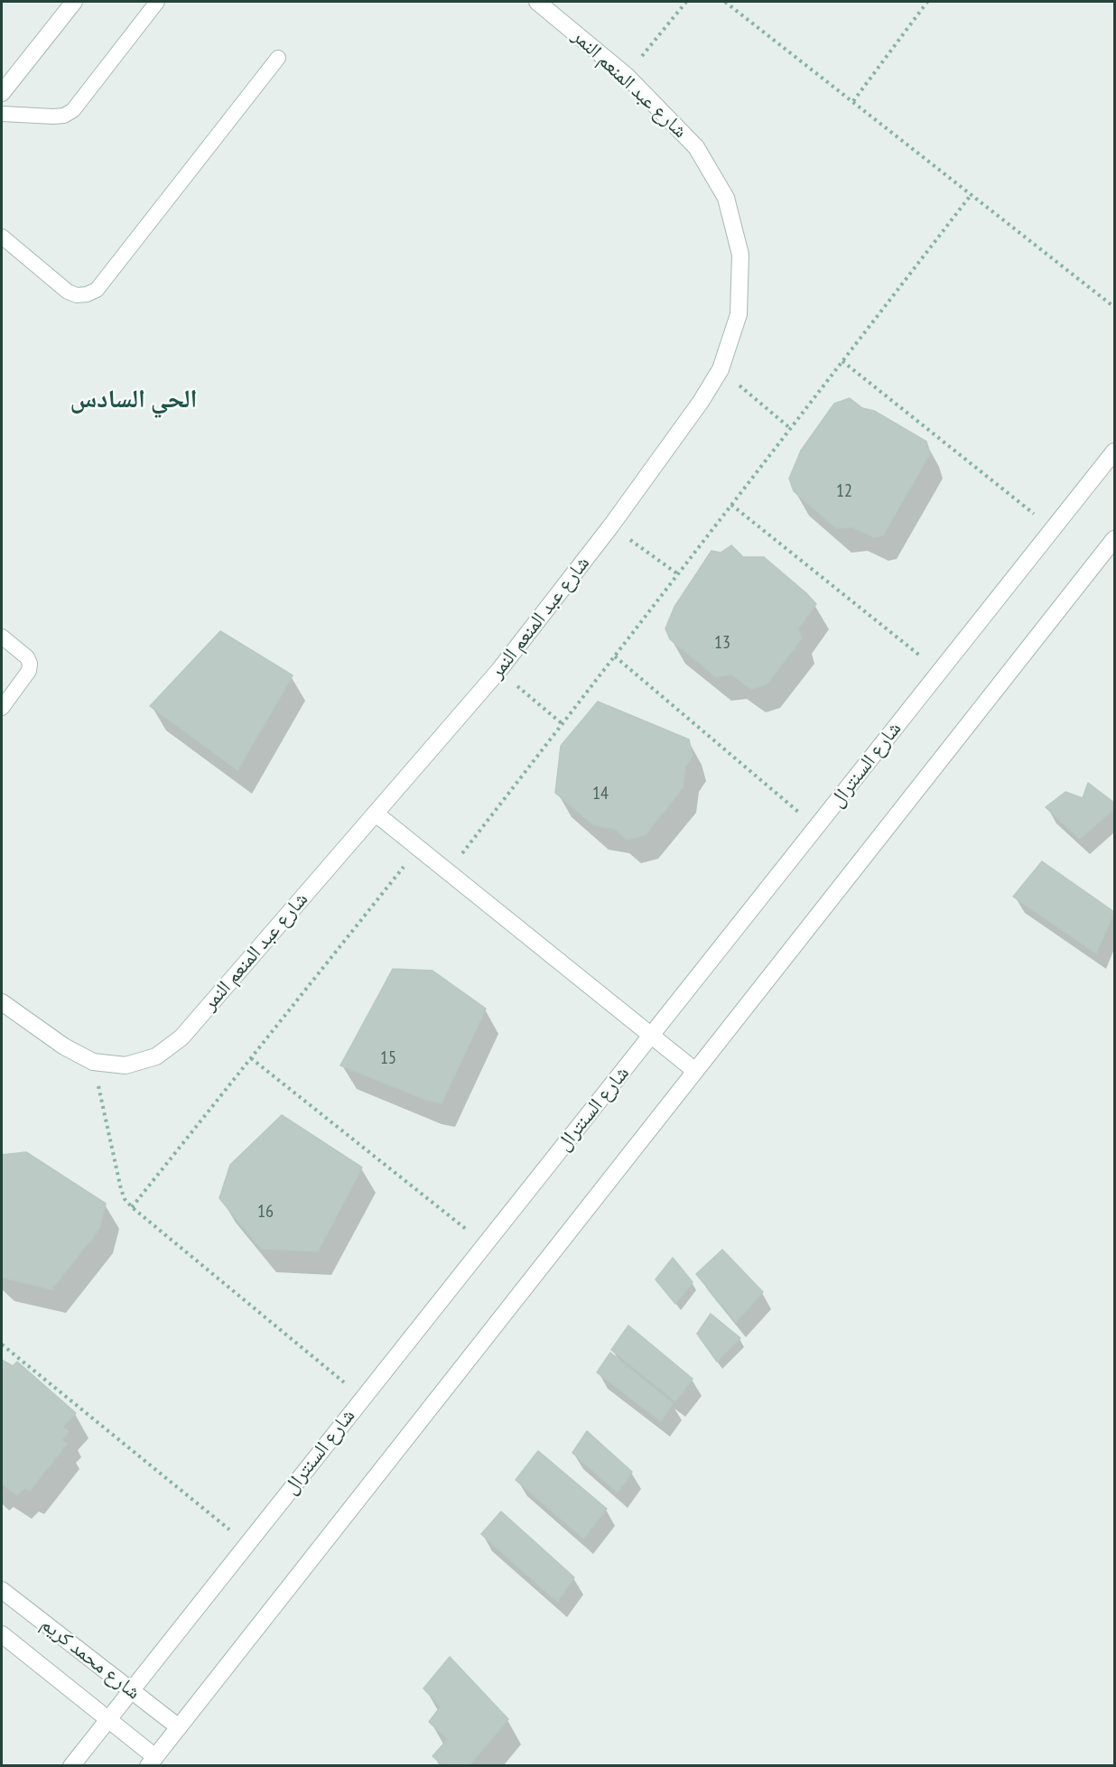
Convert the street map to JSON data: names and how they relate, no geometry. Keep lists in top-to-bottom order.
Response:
{
  "streets": {
    "street": ["شارع عبد المنعم النمر", "شارع السنترال", "شارع محمد كريم"]
  },
  "crossings": [
    ["شارع السنترال", "شارع محمد كريم"]
  ],
  "districts": ["الحي السادس"],
  "house_numbers": [
    "12",
    "13",
    "14",
    "15",
    "16"
  ]
}
